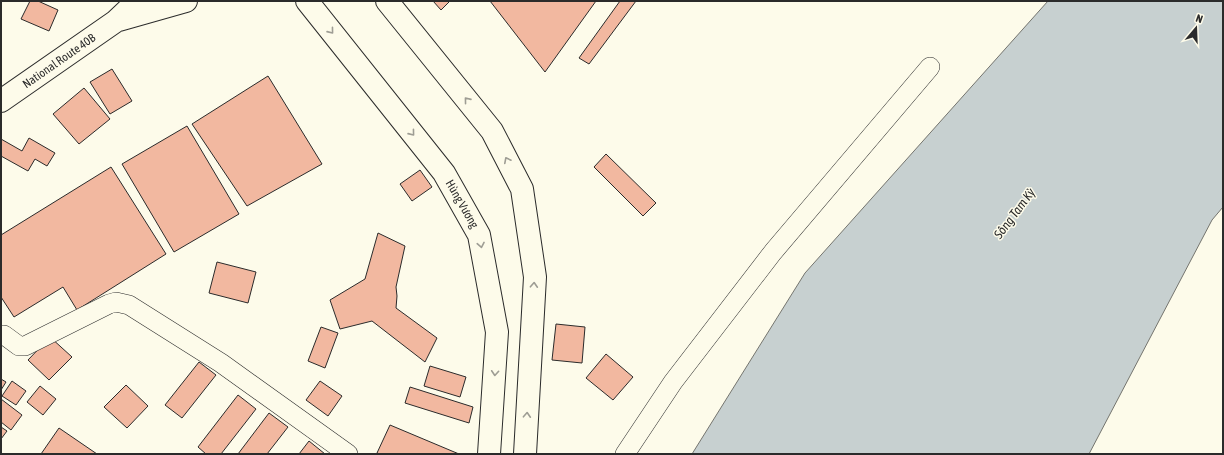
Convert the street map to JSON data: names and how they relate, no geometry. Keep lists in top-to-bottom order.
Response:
{
  "streets": {
    "main road": ["National Route 40B", "Hùng Vương"]
  },
  "water": ["Sông Tam Kỳ"],
  "north": "top"
}
